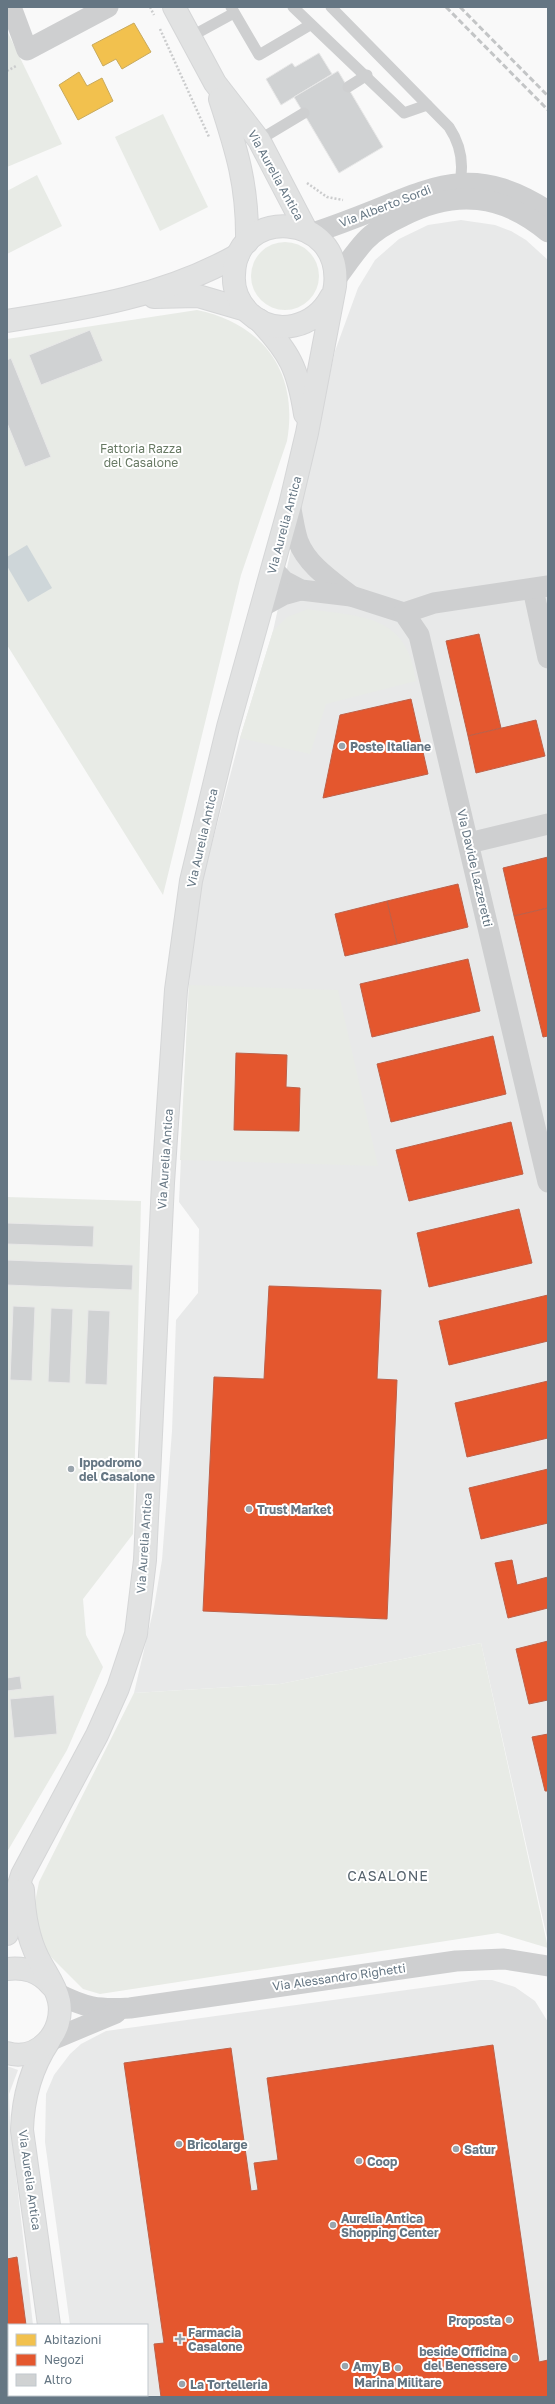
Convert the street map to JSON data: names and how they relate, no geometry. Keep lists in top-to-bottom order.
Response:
{
  "streets": {
    "street": [
      "Via Aurelia Antica",
      "Via Alberto Sordi",
      "Via Davide Lazzeretti",
      "Via Alessandro Righetti"
    ]
  },
  "crossings": [
    ["Via Aurelia Antica", "Via Alberto Sordi"]
  ],
  "districts": ["CASALONE"],
  "parks": ["Fattoria Razza del Casalone"],
  "places": {
    "other": [
      "Poste Italiane",
      "Ippodromo del Casalone",
      "Trust Market",
      "Bricolarge",
      "Satur",
      "Coop",
      "Aurelia Antica Shopping Center",
      "Proposta",
      "beside Officina del Benessere",
      "Amy B",
      "Marina Militare",
      "La Tortelleria"
    ],
    "health": ["Farmacia Casalone"]
  },
  "legend": ["Abitazioni", "Negozi", "Altro"]
}
